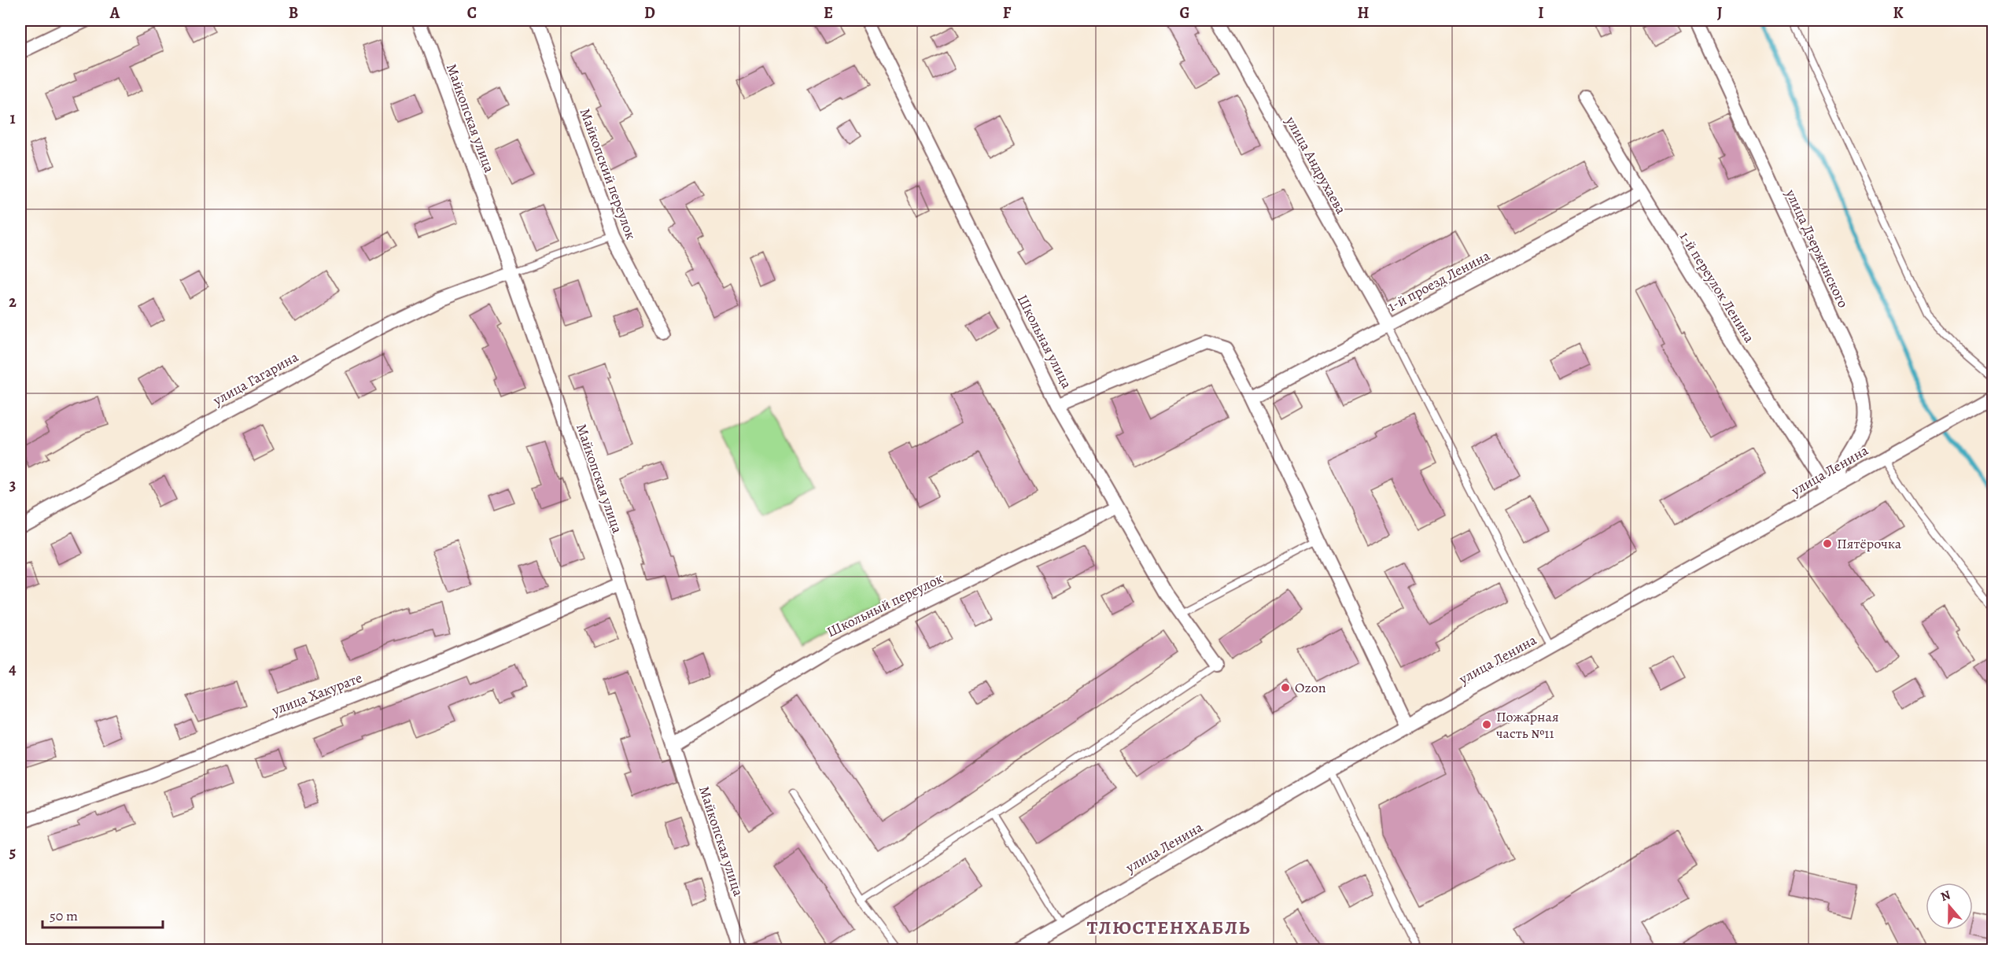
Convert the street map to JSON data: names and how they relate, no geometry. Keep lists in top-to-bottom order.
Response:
{
  "streets": {
    "street": [
      "Майкопская улица",
      "улица Андрухаева",
      "Майкопский переулок",
      "улица Дзержинского",
      "1-й проезд Ленина",
      "1-й переулок Ленина",
      "Школьная улица",
      "улица Гагарина",
      "улица Ленина",
      "Школьный переулок",
      "улица Хакурате"
    ]
  },
  "crossings": [
    ["Майкопская улица", "улица Гагарина"],
    ["Майкопская улица", "Школьный переулок"],
    ["Майкопская улица", "улица Хакурате"],
    ["улица Андрухаева", "1-й проезд Ленина"],
    ["улица Дзержинского", "1-й переулок Ленина"],
    ["улица Дзержинского", "улица Ленина"],
    ["1-й проезд Ленина", "1-й переулок Ленина"],
    ["1-й переулок Ленина", "улица Ленина"],
    ["Школьная улица", "Школьный переулок"]
  ],
  "districts": ["ТЛЮСТЕНХАБЛЬ"],
  "places": ["Пятёрочка", "Ozon", "Пожарная часть №11"],
  "scale_bar": "50 m",
  "north": "top",
  "grid": {
    "columns": [
      "A",
      "B",
      "C",
      "D",
      "E",
      "F",
      "G",
      "H",
      "I",
      "J",
      "K"
    ],
    "rows": [
      "1",
      "2",
      "3",
      "4",
      "5"
    ]
  }
}
